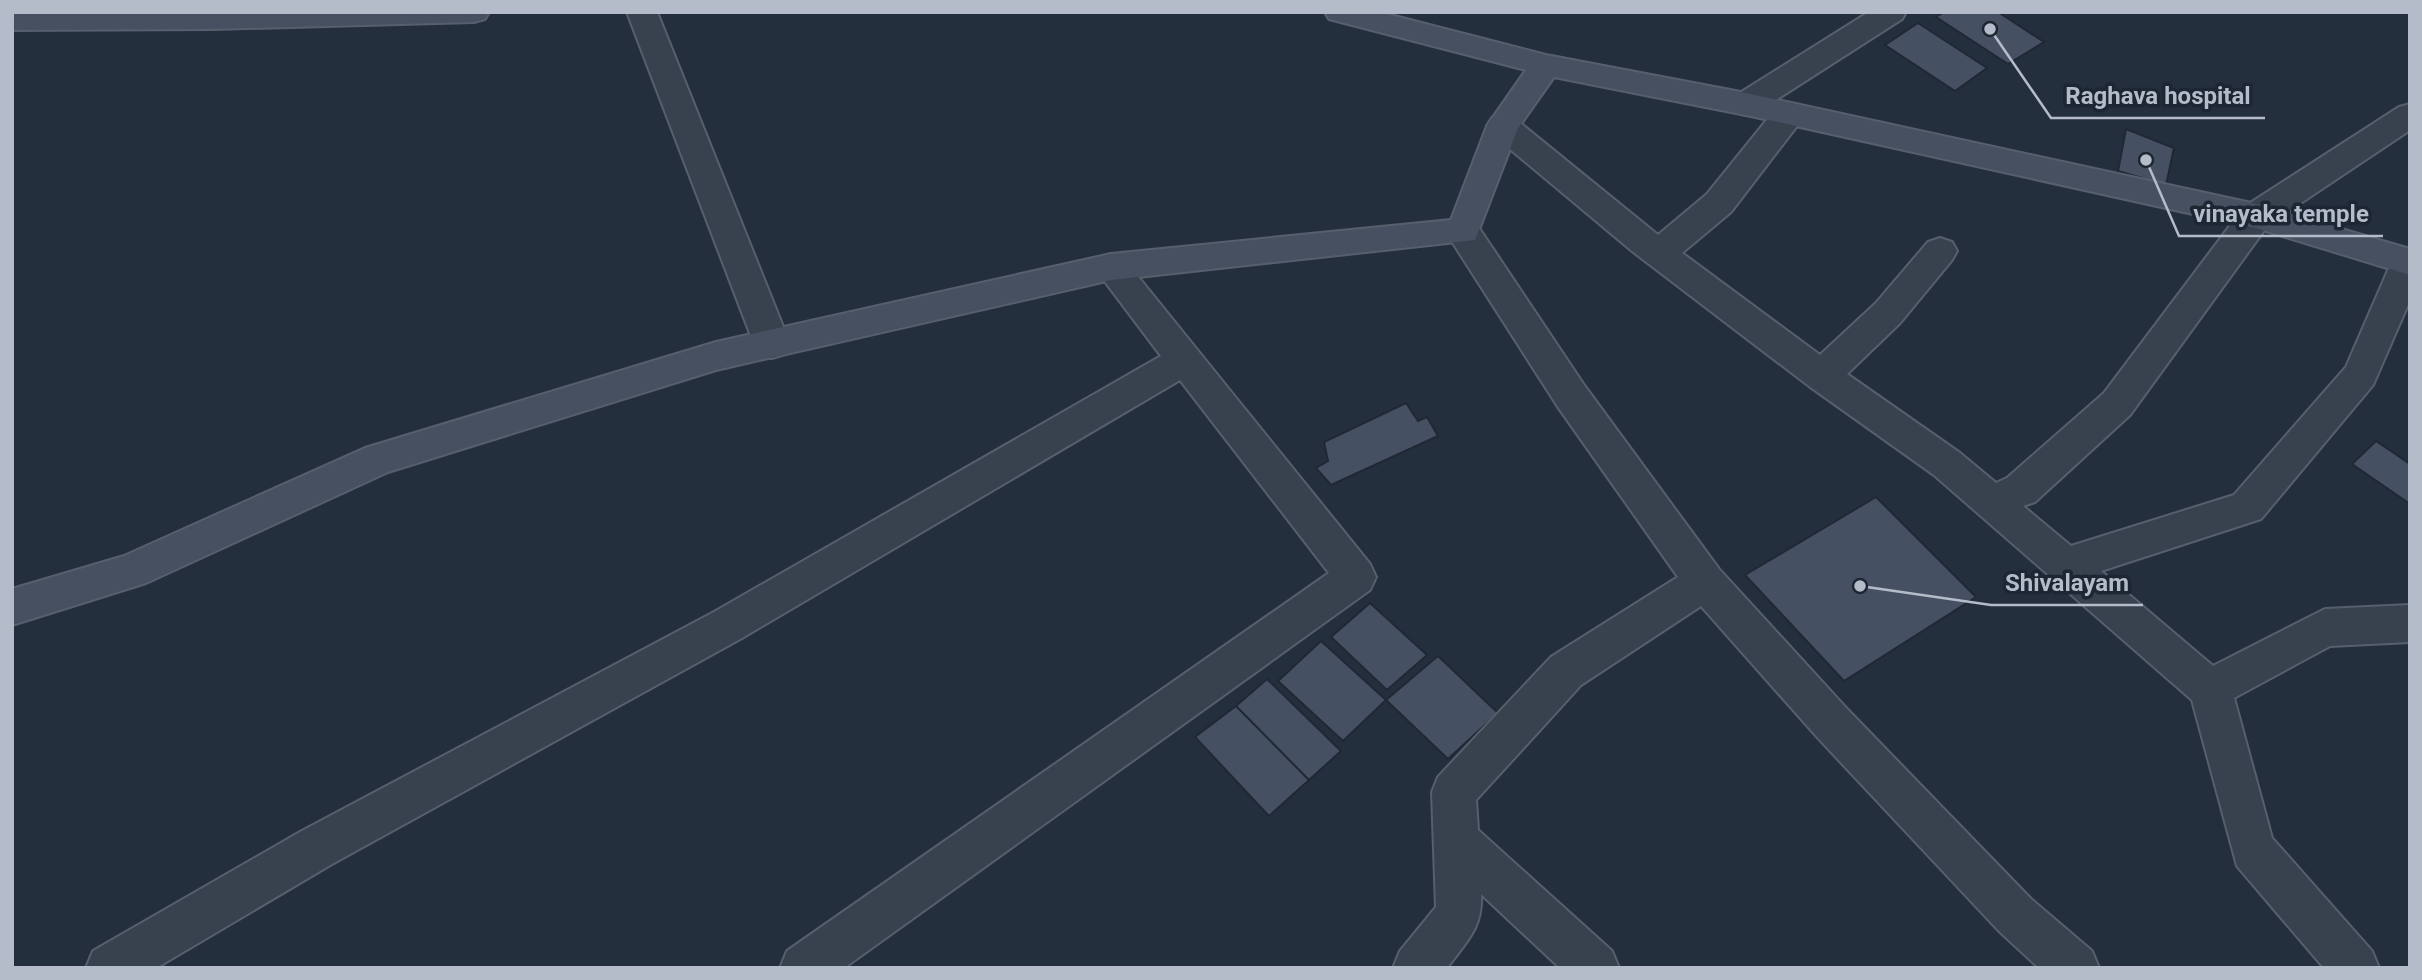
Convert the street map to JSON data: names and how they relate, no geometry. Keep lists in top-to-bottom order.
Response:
{
  "places": ["Raghava hospital", "vinayaka temple", "Shivalayam"]
}
